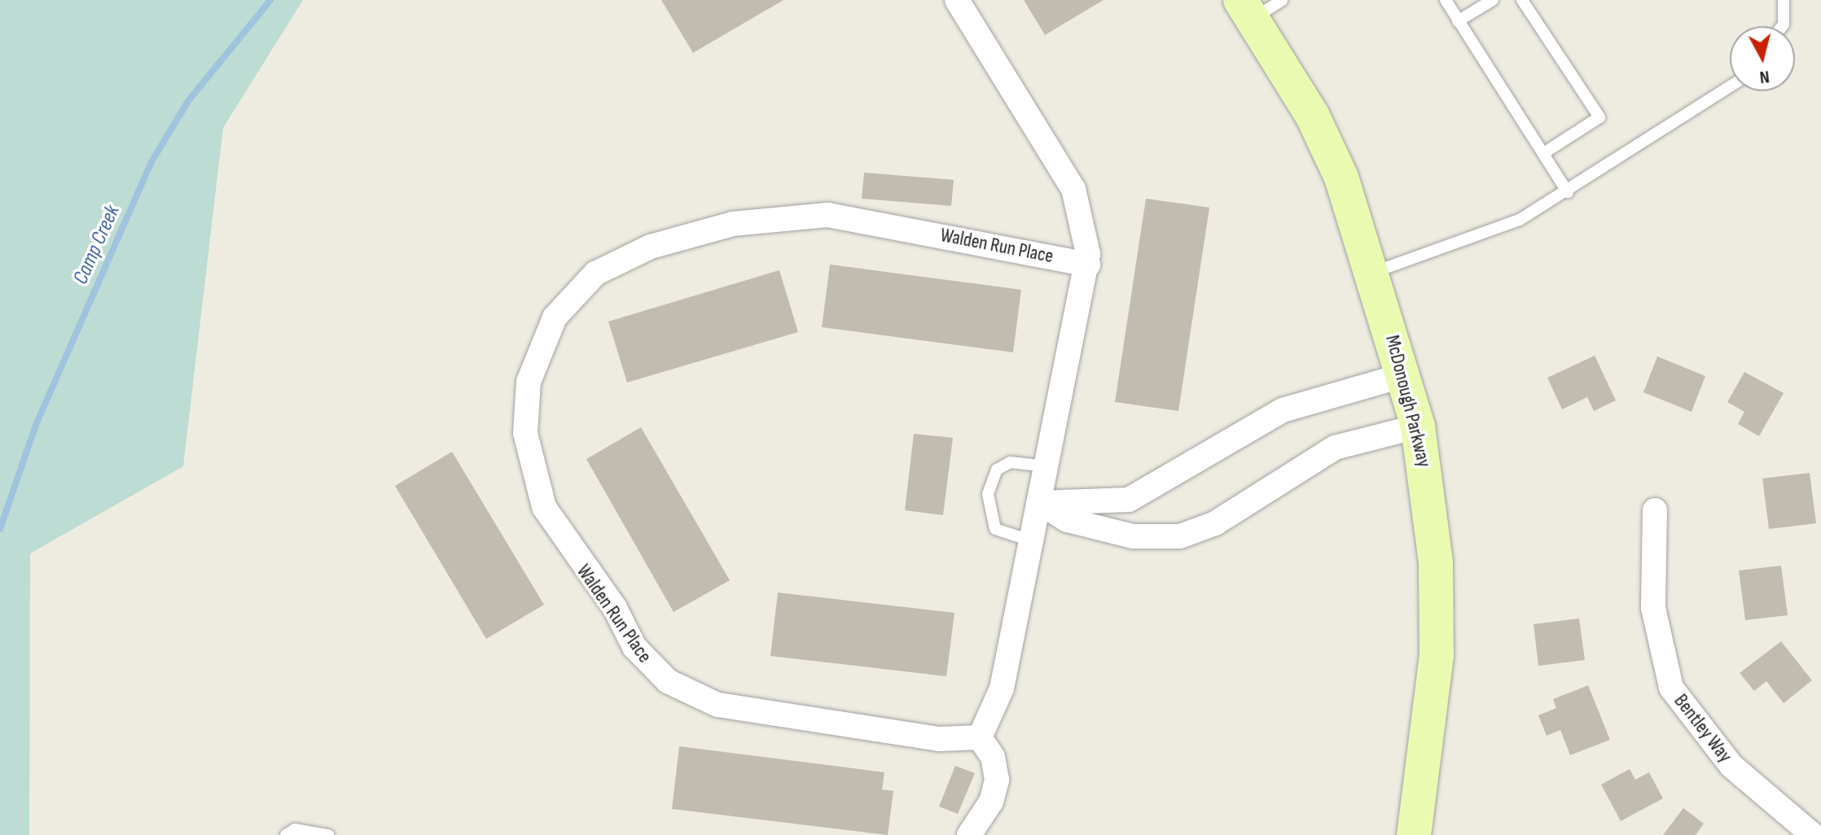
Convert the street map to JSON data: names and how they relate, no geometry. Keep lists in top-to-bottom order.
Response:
{
  "streets": {
    "street": ["Walden Run Place", "McDonough Parkway", "Bentley Way"]
  },
  "water": ["Camp Creek"],
  "north": "bottom"
}
